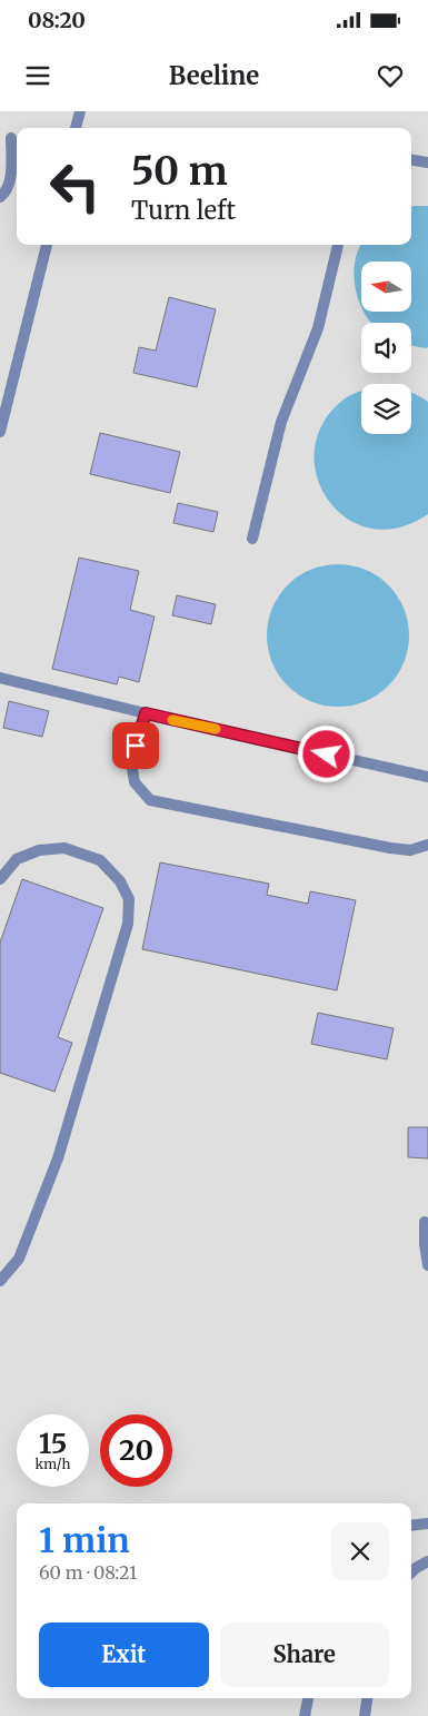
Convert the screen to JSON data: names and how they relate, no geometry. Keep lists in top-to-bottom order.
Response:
{
  "north": "left",
  "page": {
    "status": "08:20",
    "header": "Beeline",
    "turn": ["50 m", "Turn left"],
    "speed": "15 km/h",
    "limit": "20",
    "heading": ["1 min", "60 m · 08:21"],
    "buttons": ["Exit", "Share"]
  }
}
